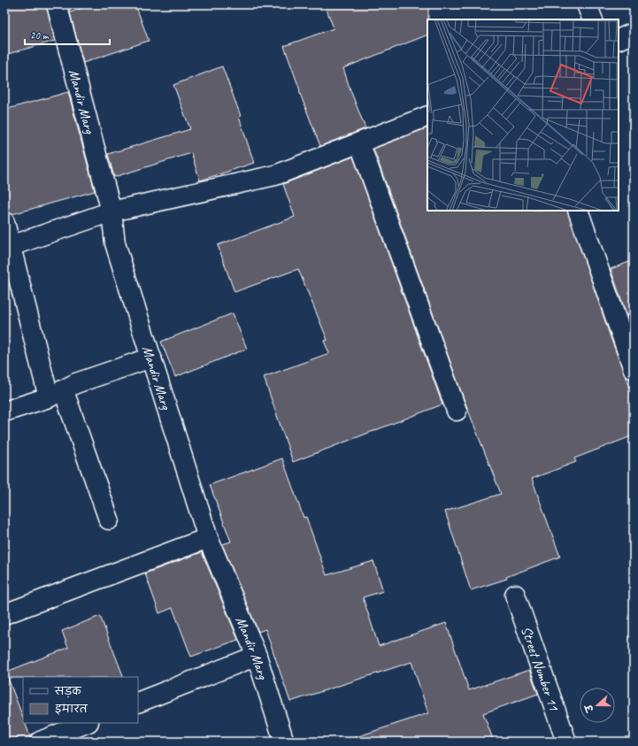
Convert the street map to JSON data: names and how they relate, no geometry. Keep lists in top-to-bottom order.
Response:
{
  "streets": {
    "street": ["Mandir Marg", "Street Number 11"]
  },
  "legend": ["सड़क", "इमारत"],
  "scale_bar": "20 m",
  "north": "left"
}
